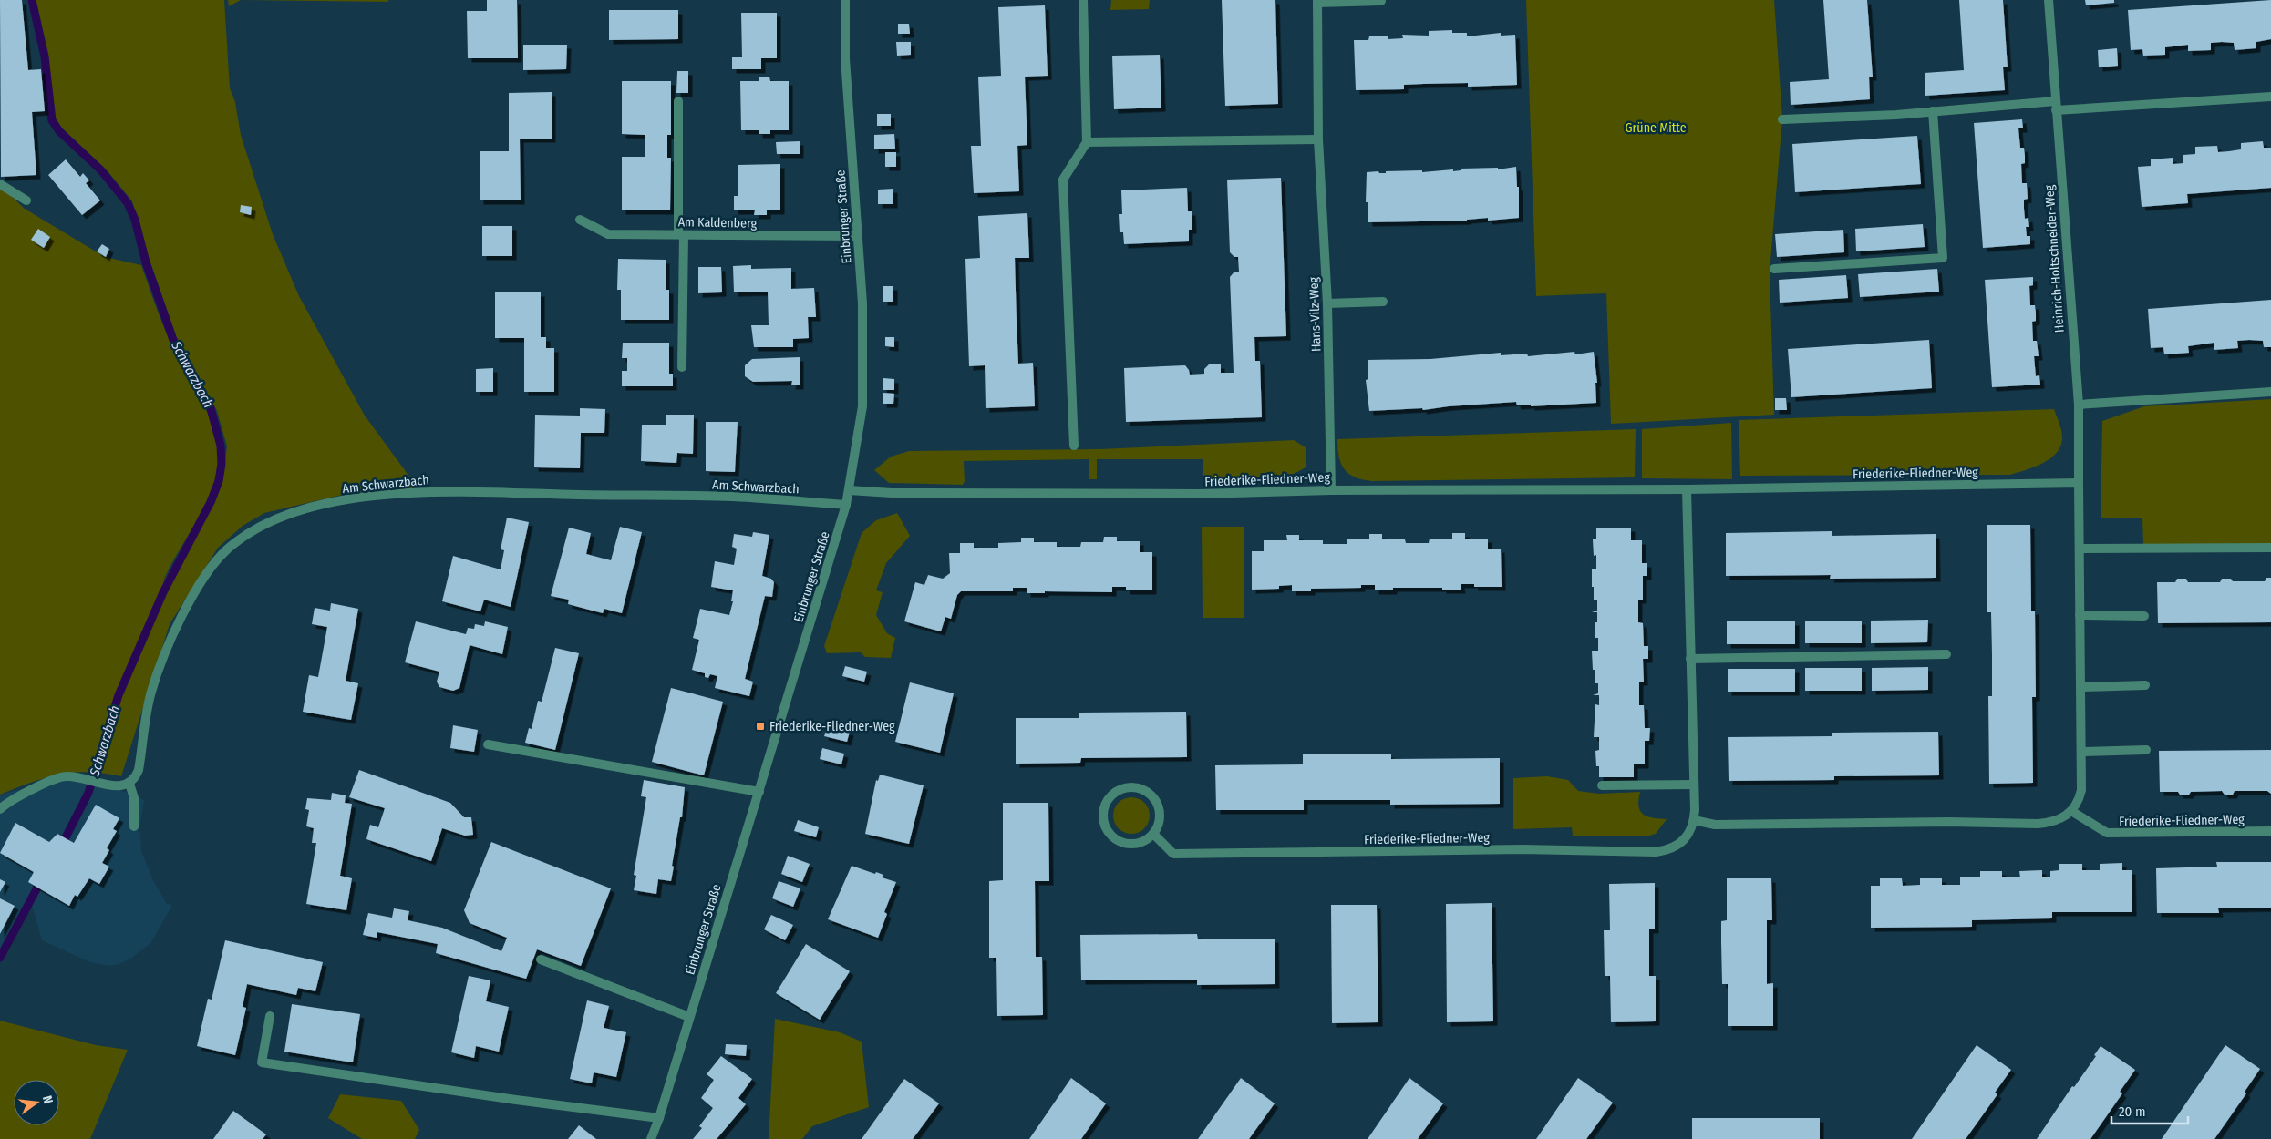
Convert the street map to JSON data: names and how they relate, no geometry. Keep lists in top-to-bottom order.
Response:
{
  "streets": {
    "street": [
      "Einbrunger Straße",
      "Am Kaldenberg",
      "Heinrich-Holtschneider-Weg",
      "Hans-Vilz-Weg",
      "Friederike-Fliedner-Weg",
      "Am Schwarzbach"
    ]
  },
  "crossings": [
    ["Einbrunger Straße", "Am Kaldenberg"],
    ["Einbrunger Straße", "Friederike-Fliedner-Weg"],
    ["Einbrunger Straße", "Am Schwarzbach"],
    ["Heinrich-Holtschneider-Weg", "Friederike-Fliedner-Weg"],
    ["Hans-Vilz-Weg", "Friederike-Fliedner-Weg"]
  ],
  "water": ["Schwarzbach"],
  "parks": ["Grüne Mitte"],
  "places": {
    "transit": ["Friederike-Fliedner-Weg"]
  },
  "scale_bar": "20 m",
  "north": "right"
}
